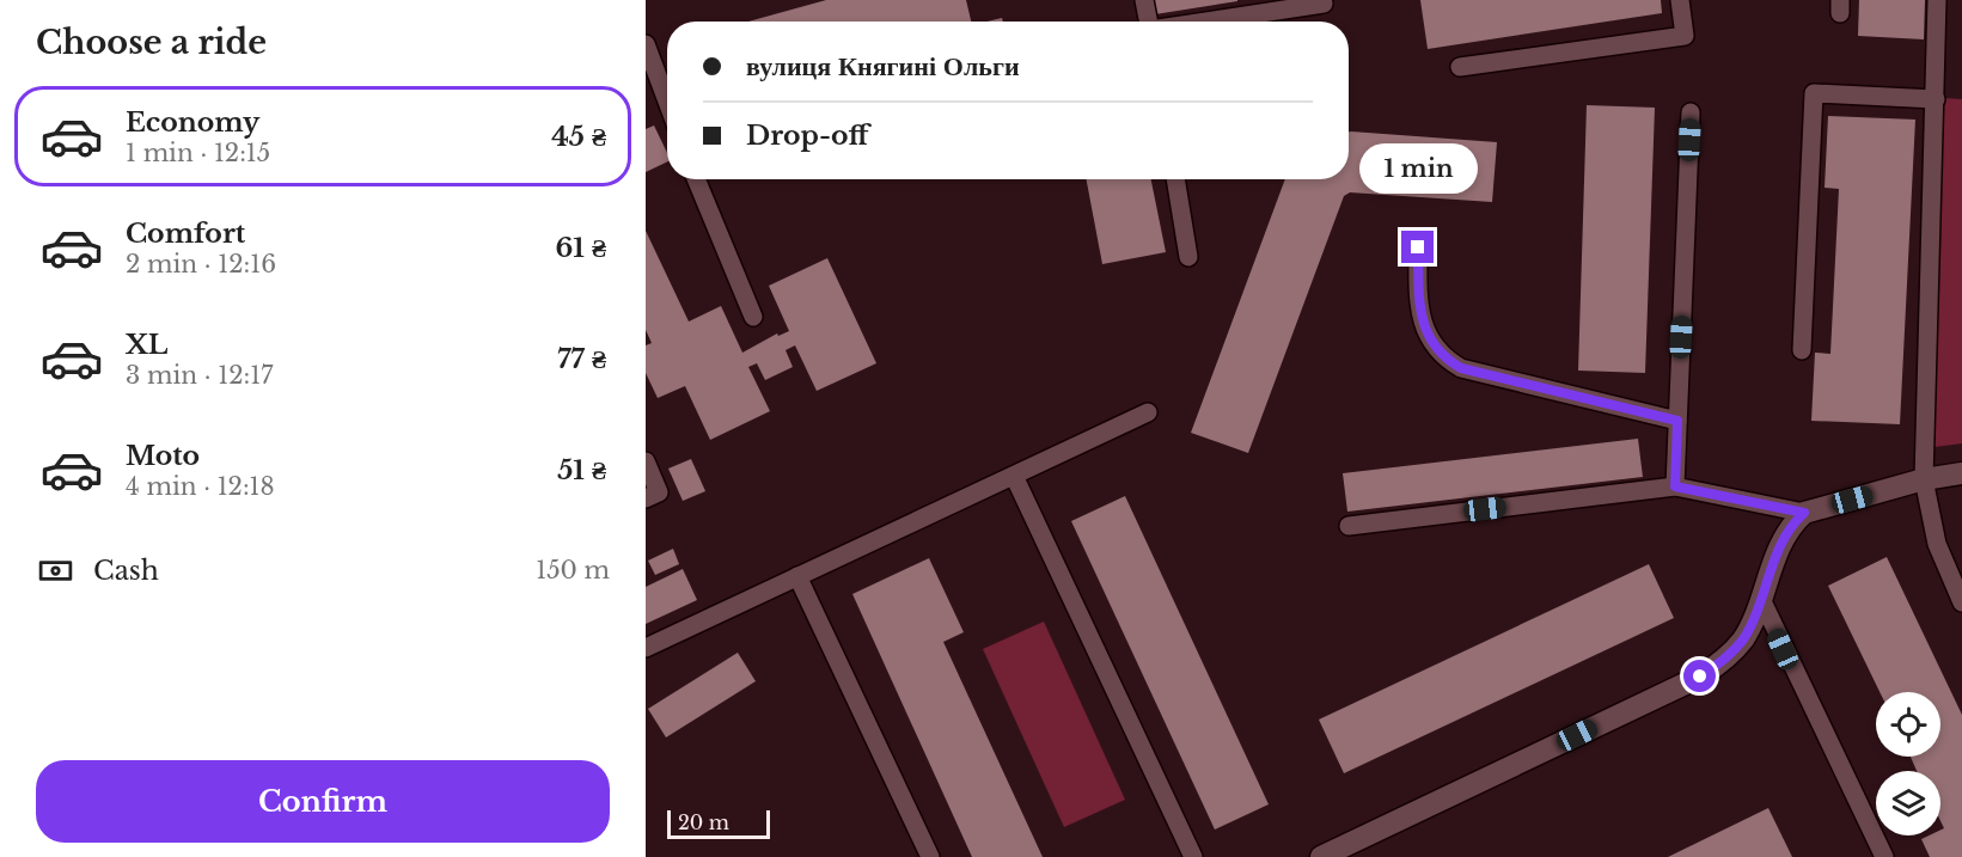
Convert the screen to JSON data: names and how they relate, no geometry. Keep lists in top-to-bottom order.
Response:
{
  "scale_bar": "20 m",
  "page": {
    "heading": "Choose a ride",
    "banner": ["вулиця Княгині Ольги", "Drop-off"],
    "list": [
      {
        "name": "Economy",
        "note": "1 min · 12:15",
        "value": "45 ₴"
      },
      {
        "name": "Comfort",
        "note": "2 min · 12:16",
        "value": "61 ₴"
      },
      {
        "name": "XL",
        "note": "3 min · 12:17",
        "value": "77 ₴"
      },
      {
        "name": "Moto",
        "note": "4 min · 12:18",
        "value": "51 ₴"
      }
    ],
    "bubble": "1 min",
    "pay": ["Cash", "150 m"],
    "buttons": "Confirm",
    "scale": "20 m"
  }
}
